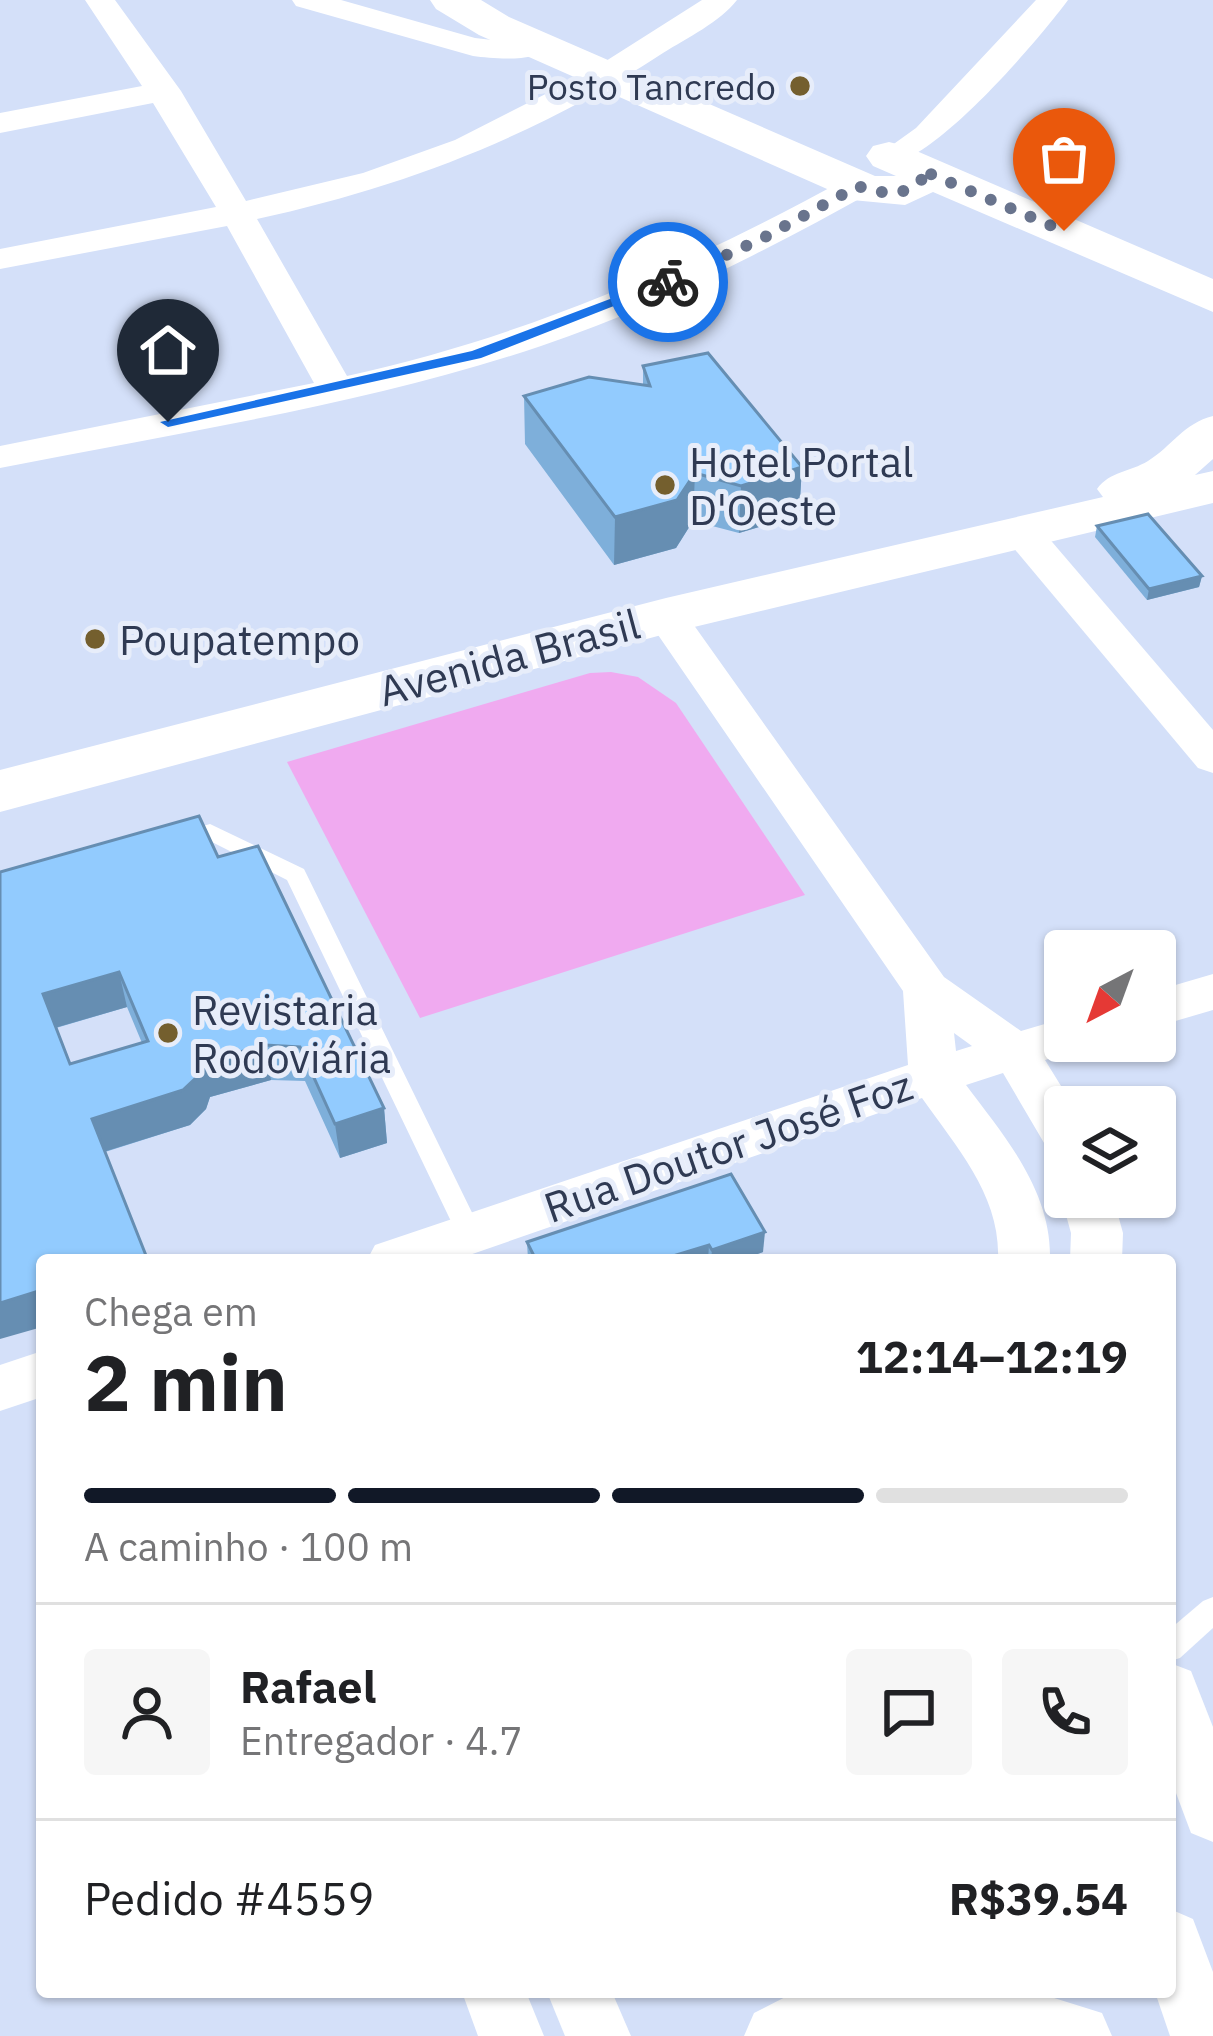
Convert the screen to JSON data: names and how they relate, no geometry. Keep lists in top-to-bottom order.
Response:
{
  "streets": {
    "main road": ["Avenida Brasil"],
    "street": ["Rua Doutor José Foz"]
  },
  "places": [
    "Posto Tancredo",
    "Hotel Portal D'Oeste",
    "Poupatempo",
    "Revistaria Rodoviária"
  ],
  "north": "bottom left",
  "page": {
    "heading": ["2 min", "Chega em", "12:14–12:19"],
    "panel": [
      "Rafael",
      "Entregador · 4.7",
      "Pedido #4559",
      "R$39.54"
    ],
    "bar": "A caminho · 100 m"
  }
}
